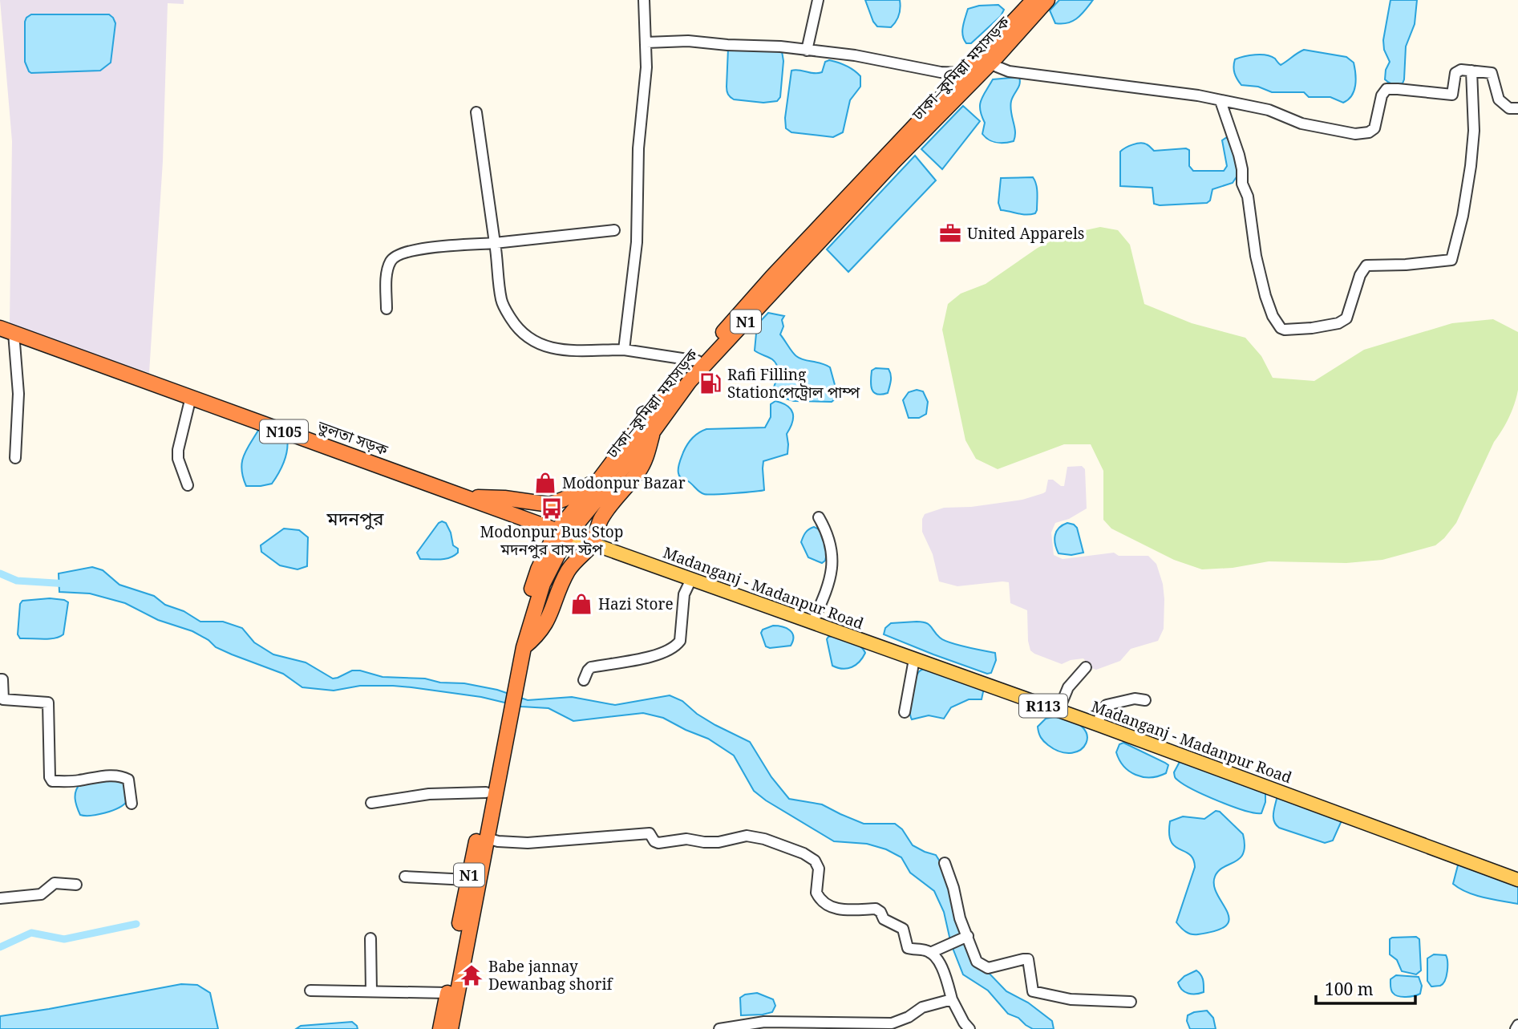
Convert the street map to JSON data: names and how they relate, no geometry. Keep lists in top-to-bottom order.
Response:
{
  "streets": {
    "highway": [
      "ঢাকা–কুমিল্লা মহাসড়ক",
      "N1",
      "N105",
      "ভুলতা সড়ক"
    ],
    "main road": ["Madanganj - Madanpur Road", "R113"]
  },
  "crossings": [
    ["ঢাকা–কুমিল্লা মহাসড়ক", "ভুলতা সড়ক"],
    ["ঢাকা–কুমিল্লা মহাসড়ক", "Madanganj - Madanpur Road"],
    ["ভুলতা সড়ক", "Madanganj - Madanpur Road"]
  ],
  "districts": ["মদনপুর"],
  "places": {
    "office": ["United Apparels"],
    "fuel station": ["Rafi Filling Stationপেট্রোল পাম্প"],
    "shop": ["Modonpur Bazar", "Hazi Store"],
    "bus stop": ["Modonpur Bus Stop মদনপুর বাস স্টপ"],
    "temple": ["Babe jannay Dewanbag shorif"]
  },
  "scale_bar": "100 m"
}
